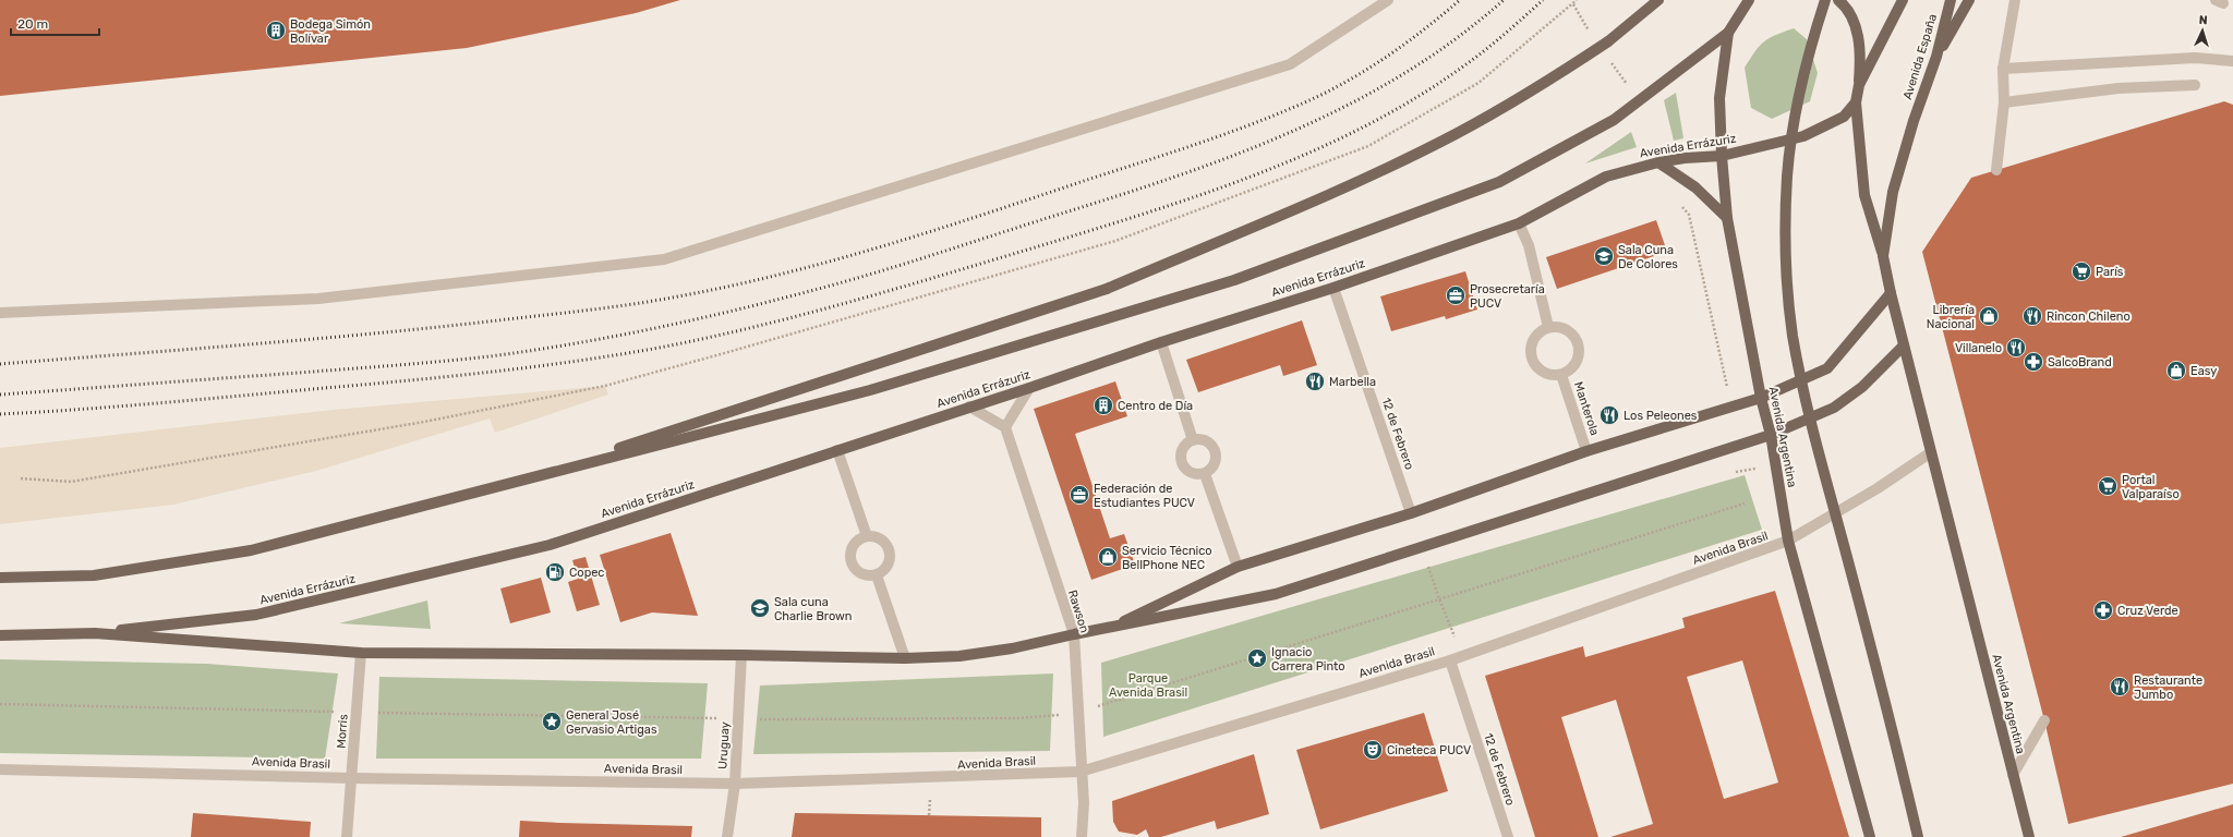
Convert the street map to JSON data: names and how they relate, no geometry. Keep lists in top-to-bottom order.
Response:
{
  "streets": {
    "main road": ["Avenida España", "Avenida Errázuriz", "Avenida Argentina"],
    "street": [
      "Manterola",
      "12 de Febrero",
      "Avenida Brasil",
      "Rawson",
      "Morris",
      "Uruguay"
    ]
  },
  "crossings": [
    ["Avenida España", "Avenida Argentina"],
    ["Avenida Errázuriz", "12 de Febrero"],
    ["Avenida Errázuriz", "Avenida Argentina"],
    ["12 de Febrero", "Avenida Brasil"],
    ["Avenida Argentina", "Avenida Brasil"],
    ["Avenida Brasil", "Rawson"],
    ["Avenida Brasil", "Morris"],
    ["Avenida Brasil", "Uruguay"]
  ],
  "parks": ["Parque Avenida Brasil"],
  "places": {
    "building": ["Bodega Simón Bolívar", "Centro de Día"],
    "school or university": ["Sala Cuna De Colores", "Sala cuna Charlie Brown"],
    "supermarket": ["París", "Portal Valparaíso"],
    "office": ["Prosecretaría PUCV", "Federación de Estudiantes PUCV"],
    "shop": ["Librería Nacional", "Easy", "Servicio Técnico BellPhone NEC"],
    "restaurant": [
      "Rincon Chileno",
      "Villanelo",
      "Marbella",
      "Los Peleones",
      "Restaurante Jumbo"
    ],
    "pharmacy": ["SalcoBrand", "Cruz Verde"],
    "fuel station": ["Copec"],
    "place": ["Ignacio Carrera Pinto", "General José Gervasio Artigas"],
    "theatre": ["Cineteca PUCV"]
  },
  "scale_bar": "20 m",
  "north": "top"
}
